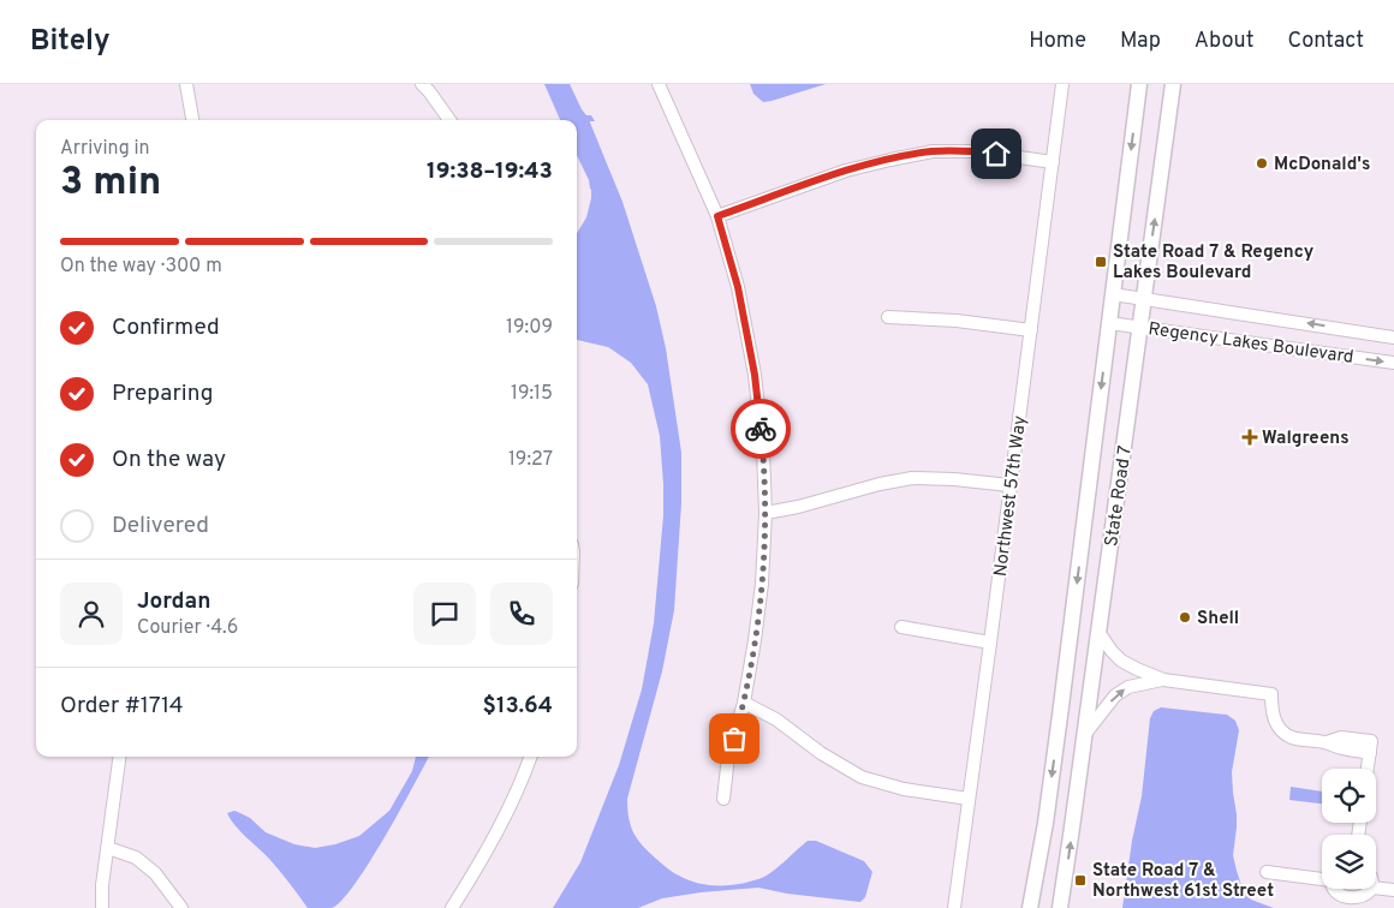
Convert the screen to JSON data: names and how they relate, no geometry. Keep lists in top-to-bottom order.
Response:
{
  "streets": {
    "main road": ["State Road 7"],
    "street": ["Regency Lakes Boulevard", "Northwest 57th Way"]
  },
  "crossings": [
    ["Regency Lakes Boulevard", "State Road 7"]
  ],
  "places": {
    "other": ["McDonald's", "Shell"],
    "transit": ["State Road 7 & Regency Lakes Boulevard", "State Road 7 & Northwest 61st Street"],
    "health": ["Walgreens"]
  },
  "page": {
    "header": "Bitely",
    "nav": [
      "Home",
      "Map",
      "About",
      "Contact"
    ],
    "heading": ["3 min", "Arriving in", "19:38–19:43"],
    "panel": [
      "Jordan",
      "Courier · 4.6",
      "Order #1714",
      "$13.64"
    ],
    "bar": "On the way · 300 m",
    "list": [
      ["Confirmed", "19:09"],
      ["Preparing", "19:15"],
      ["On the way", "19:27"],
      "Delivered"
    ]
  }
}
